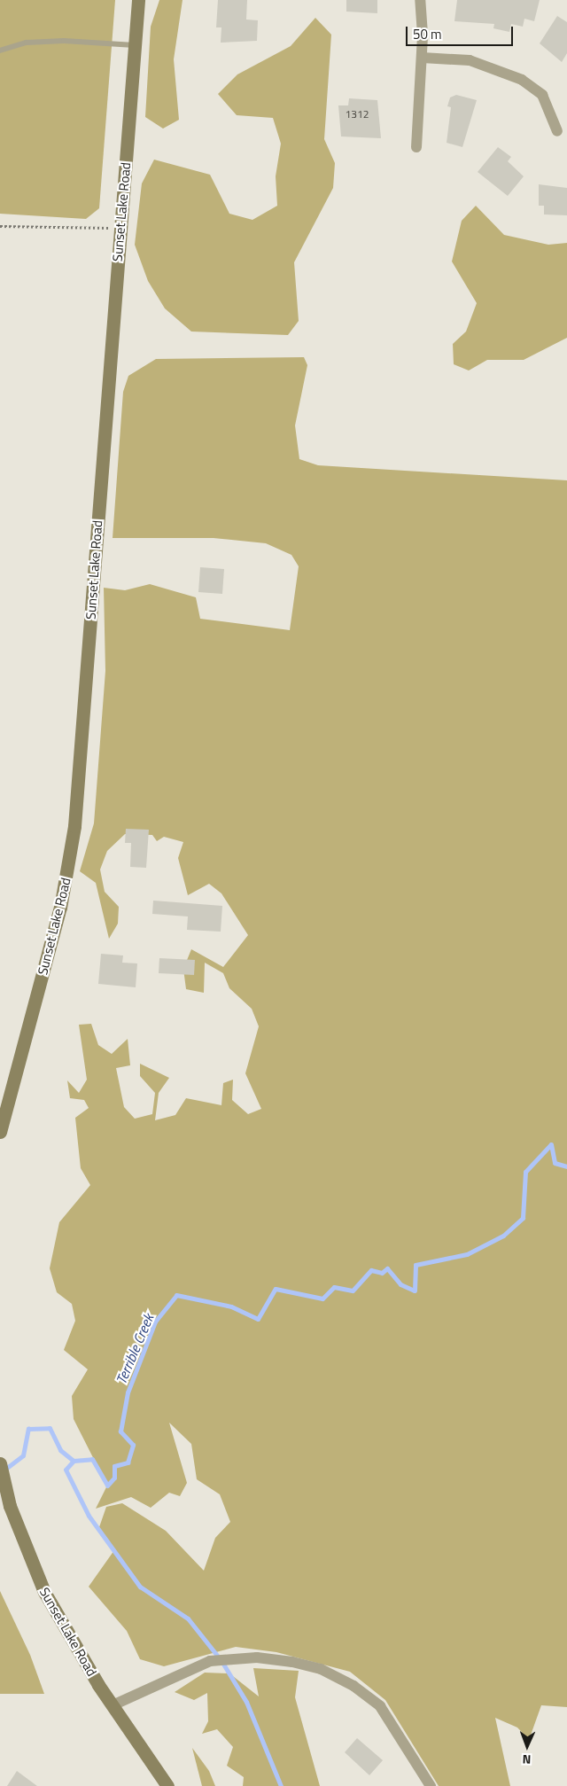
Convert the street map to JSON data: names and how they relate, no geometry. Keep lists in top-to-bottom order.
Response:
{
  "streets": {
    "main road": ["Sunset Lake Road"]
  },
  "water": ["Terrible Creek"],
  "house_numbers": ["1312"],
  "scale_bar": "50 m",
  "north": "bottom"
}
